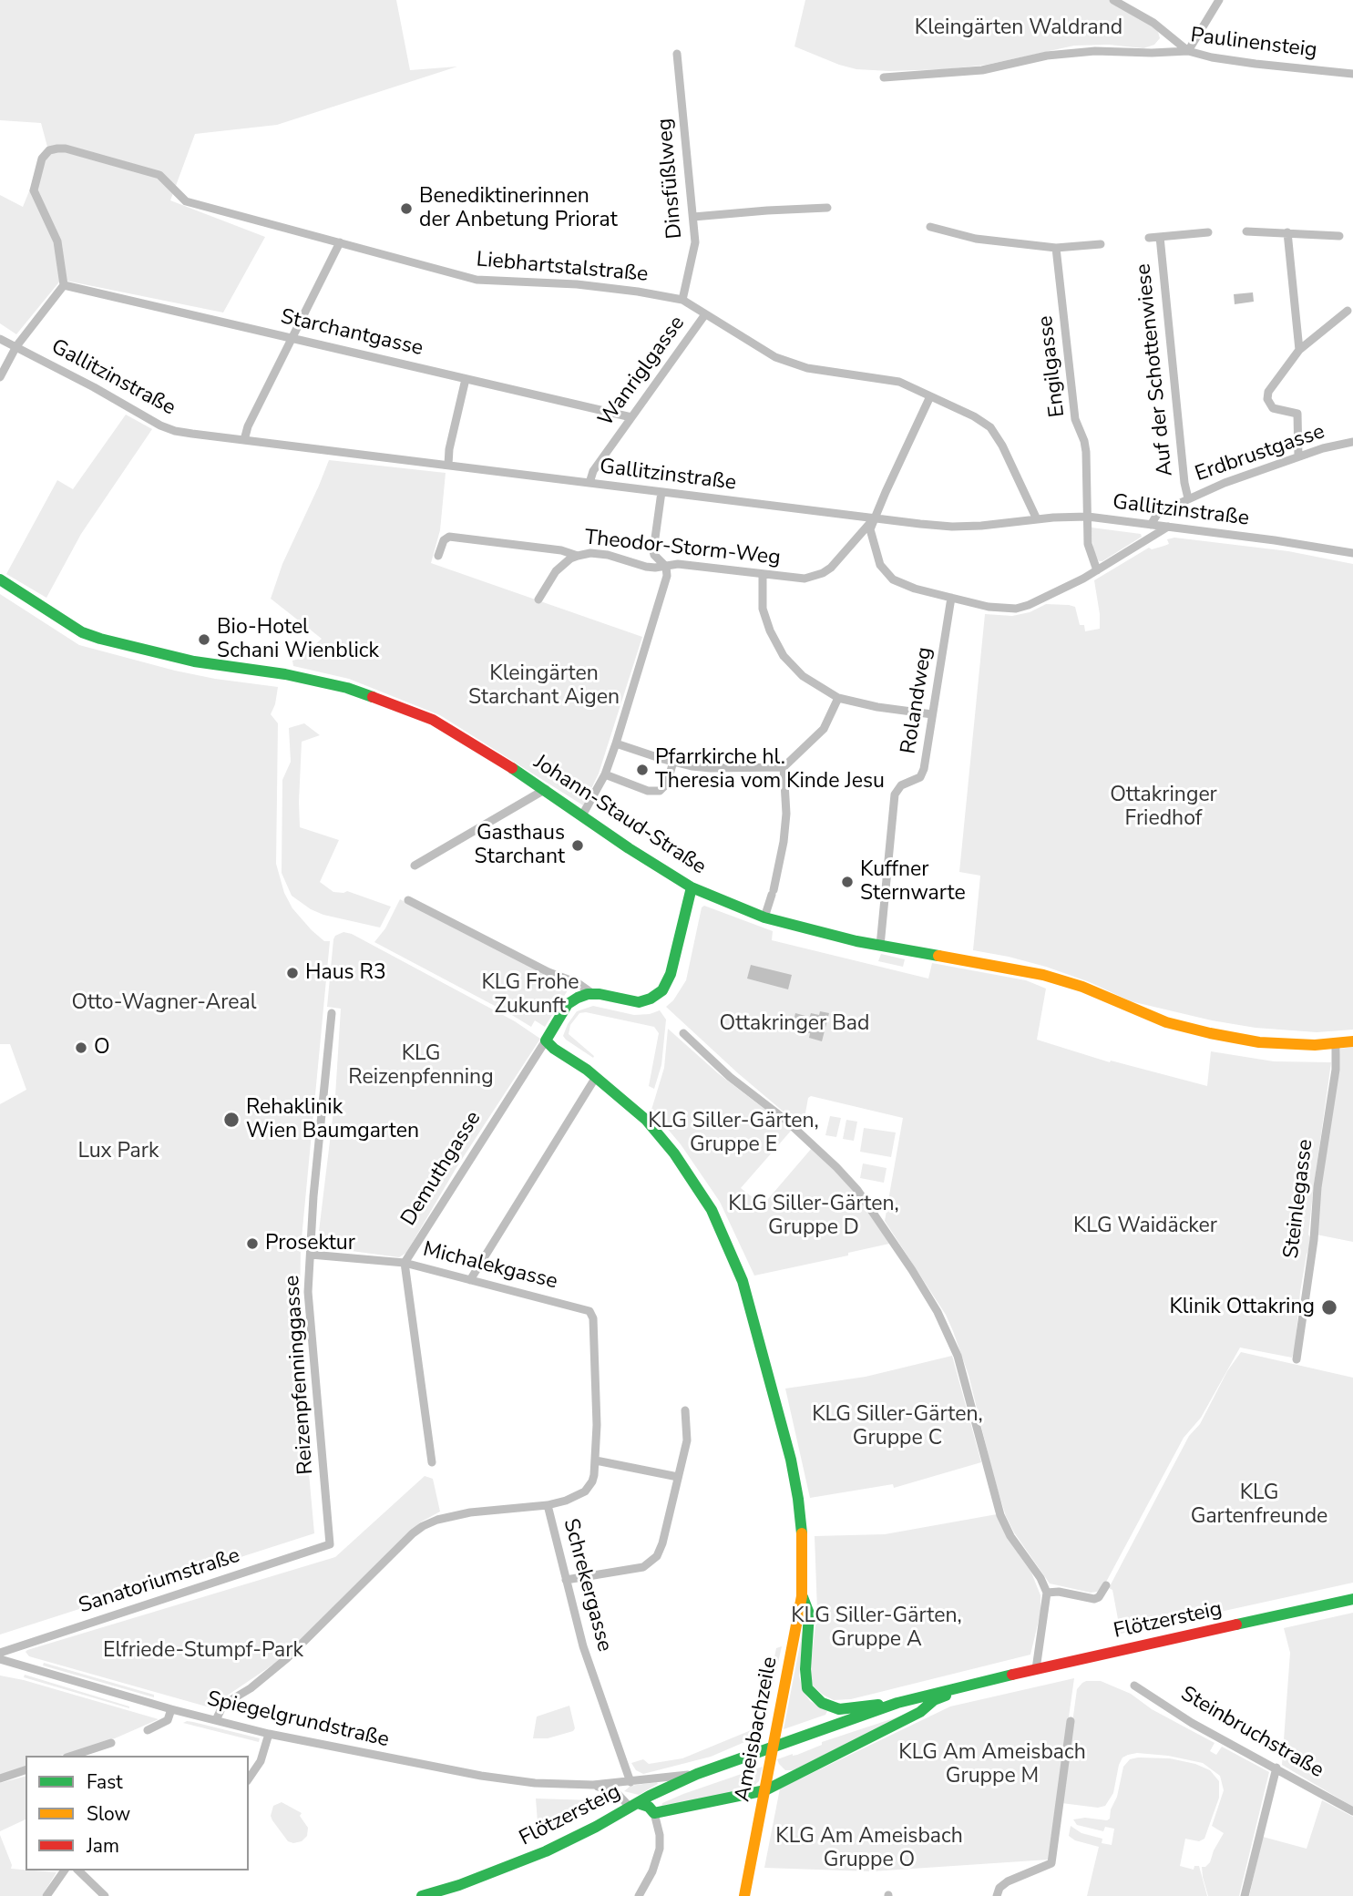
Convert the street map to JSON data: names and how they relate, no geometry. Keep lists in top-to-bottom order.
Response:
{
  "streets": {
    "street": [
      "Paulinensteig",
      "Dinsfüßlweg",
      "Liebhartstalstraße",
      "Starchantgasse",
      "Engilgasse",
      "Auf der Schottenwiese",
      "Wanriglgasse",
      "Gallitzinstraße",
      "Erdbrustgasse",
      "Theodor-Storm-Weg",
      "Rolandweg",
      "Johann-Staud-Straße",
      "Demuthgasse",
      "Steinlegasse",
      "Michalekgasse",
      "Reizenpfenninggasse",
      "Sanatoriumstraße",
      "Schrekergasse",
      "Flötzersteig",
      "Spiegelgrundstraße",
      "Ameisbachzeile",
      "Steinbruchstraße"
    ]
  },
  "crossings": [
    ["Dinsfüßlweg", "Liebhartstalstraße"],
    ["Liebhartstalstraße", "Starchantgasse"],
    ["Liebhartstalstraße", "Wanriglgasse"],
    ["Liebhartstalstraße", "Gallitzinstraße"],
    ["Starchantgasse", "Wanriglgasse"],
    ["Engilgasse", "Gallitzinstraße"],
    ["Auf der Schottenwiese", "Erdbrustgasse"],
    ["Wanriglgasse", "Gallitzinstraße"],
    ["Gallitzinstraße", "Erdbrustgasse"],
    ["Gallitzinstraße", "Theodor-Storm-Weg"],
    ["Rolandweg", "Johann-Staud-Straße"],
    ["Johann-Staud-Straße", "Steinlegasse"],
    ["Demuthgasse", "Michalekgasse"],
    ["Demuthgasse", "Ameisbachzeile"],
    ["Michalekgasse", "Reizenpfenninggasse"],
    ["Michalekgasse", "Schrekergasse"],
    ["Reizenpfenninggasse", "Sanatoriumstraße"],
    ["Schrekergasse", "Spiegelgrundstraße"],
    ["Flötzersteig", "Spiegelgrundstraße"],
    ["Flötzersteig", "Ameisbachzeile"]
  ],
  "parks": [
    "Kleingärten Waldrand",
    "Kleingärten Starchant Aigen",
    "Ottakringer Friedhof",
    "KLG Frohe Zukunft",
    "Otto-Wagner-Areal",
    "Ottakringer Bad",
    "KLG Reizenpfenning",
    "KLG Siller-Gärten, Gruppe E",
    "Lux Park",
    "KLG Siller-Gärten, Gruppe D",
    "KLG Waidäcker",
    "KLG Siller-Gärten, Gruppe C",
    "KLG Gartenfreunde",
    "KLG Siller-Gärten, Gruppe A",
    "Elfriede-Stumpf-Park",
    "KLG Am Ameisbach Gruppe M",
    "KLG Am Ameisbach Gruppe O"
  ],
  "places": [
    "Benediktinerinnen der Anbetung Priorat",
    "Bio-Hotel Schani Wienblick",
    "Pfarrkirche hl. Theresia vom Kinde Jesu",
    "Gasthaus Starchant",
    "Kuffner Sternwarte",
    "Haus R3",
    "O",
    "Rehaklinik Wien Baumgarten",
    "Prosektur",
    "Klinik Ottakring"
  ],
  "legend": ["Fast", "Slow", "Jam"]
}
